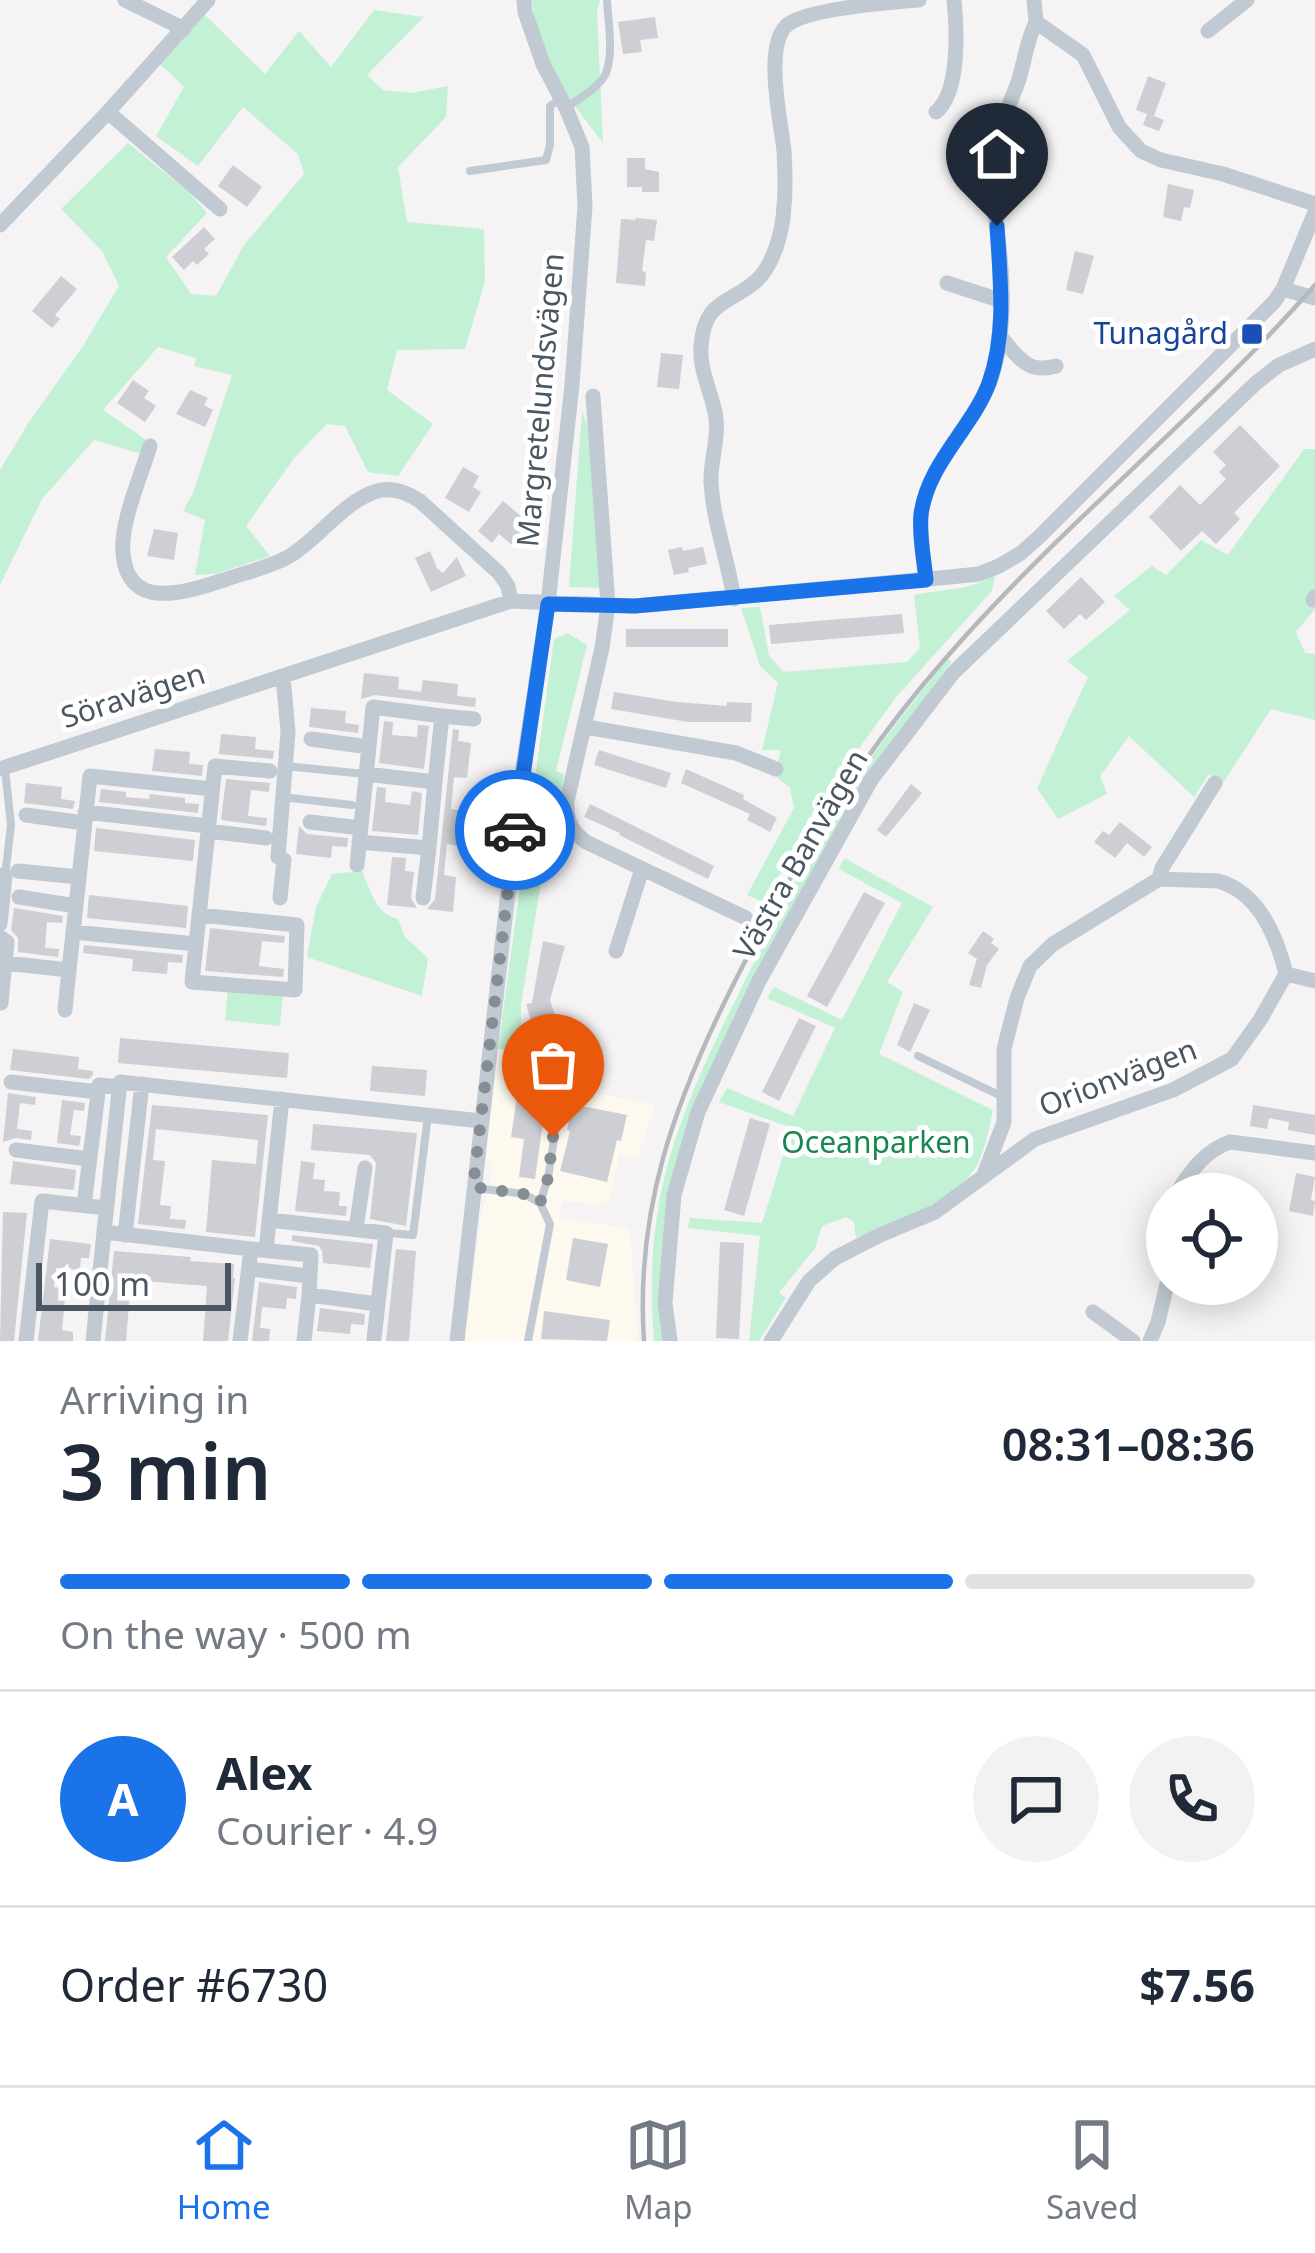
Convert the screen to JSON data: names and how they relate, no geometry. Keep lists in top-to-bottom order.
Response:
{
  "streets": {
    "street": [
      "Margretelundsvägen",
      "Söravägen",
      "Västra Banvägen",
      "Orionvägen"
    ]
  },
  "crossings": [
    ["Margretelundsvägen", "Söravägen"]
  ],
  "parks": ["Oceanparken"],
  "places": {
    "transit": ["Tunagård"]
  },
  "scale_bar": "100 m",
  "page": {
    "scale": "100 m",
    "heading": ["3 min", "Arriving in", "08:31–08:36"],
    "panel": [
      "Alex",
      "Courier · 4.9",
      "Order #6730",
      "$7.56"
    ],
    "bar": "On the way · 500 m",
    "round": "A",
    "tabs": ["Home", "Map", "Saved"]
  }
}
